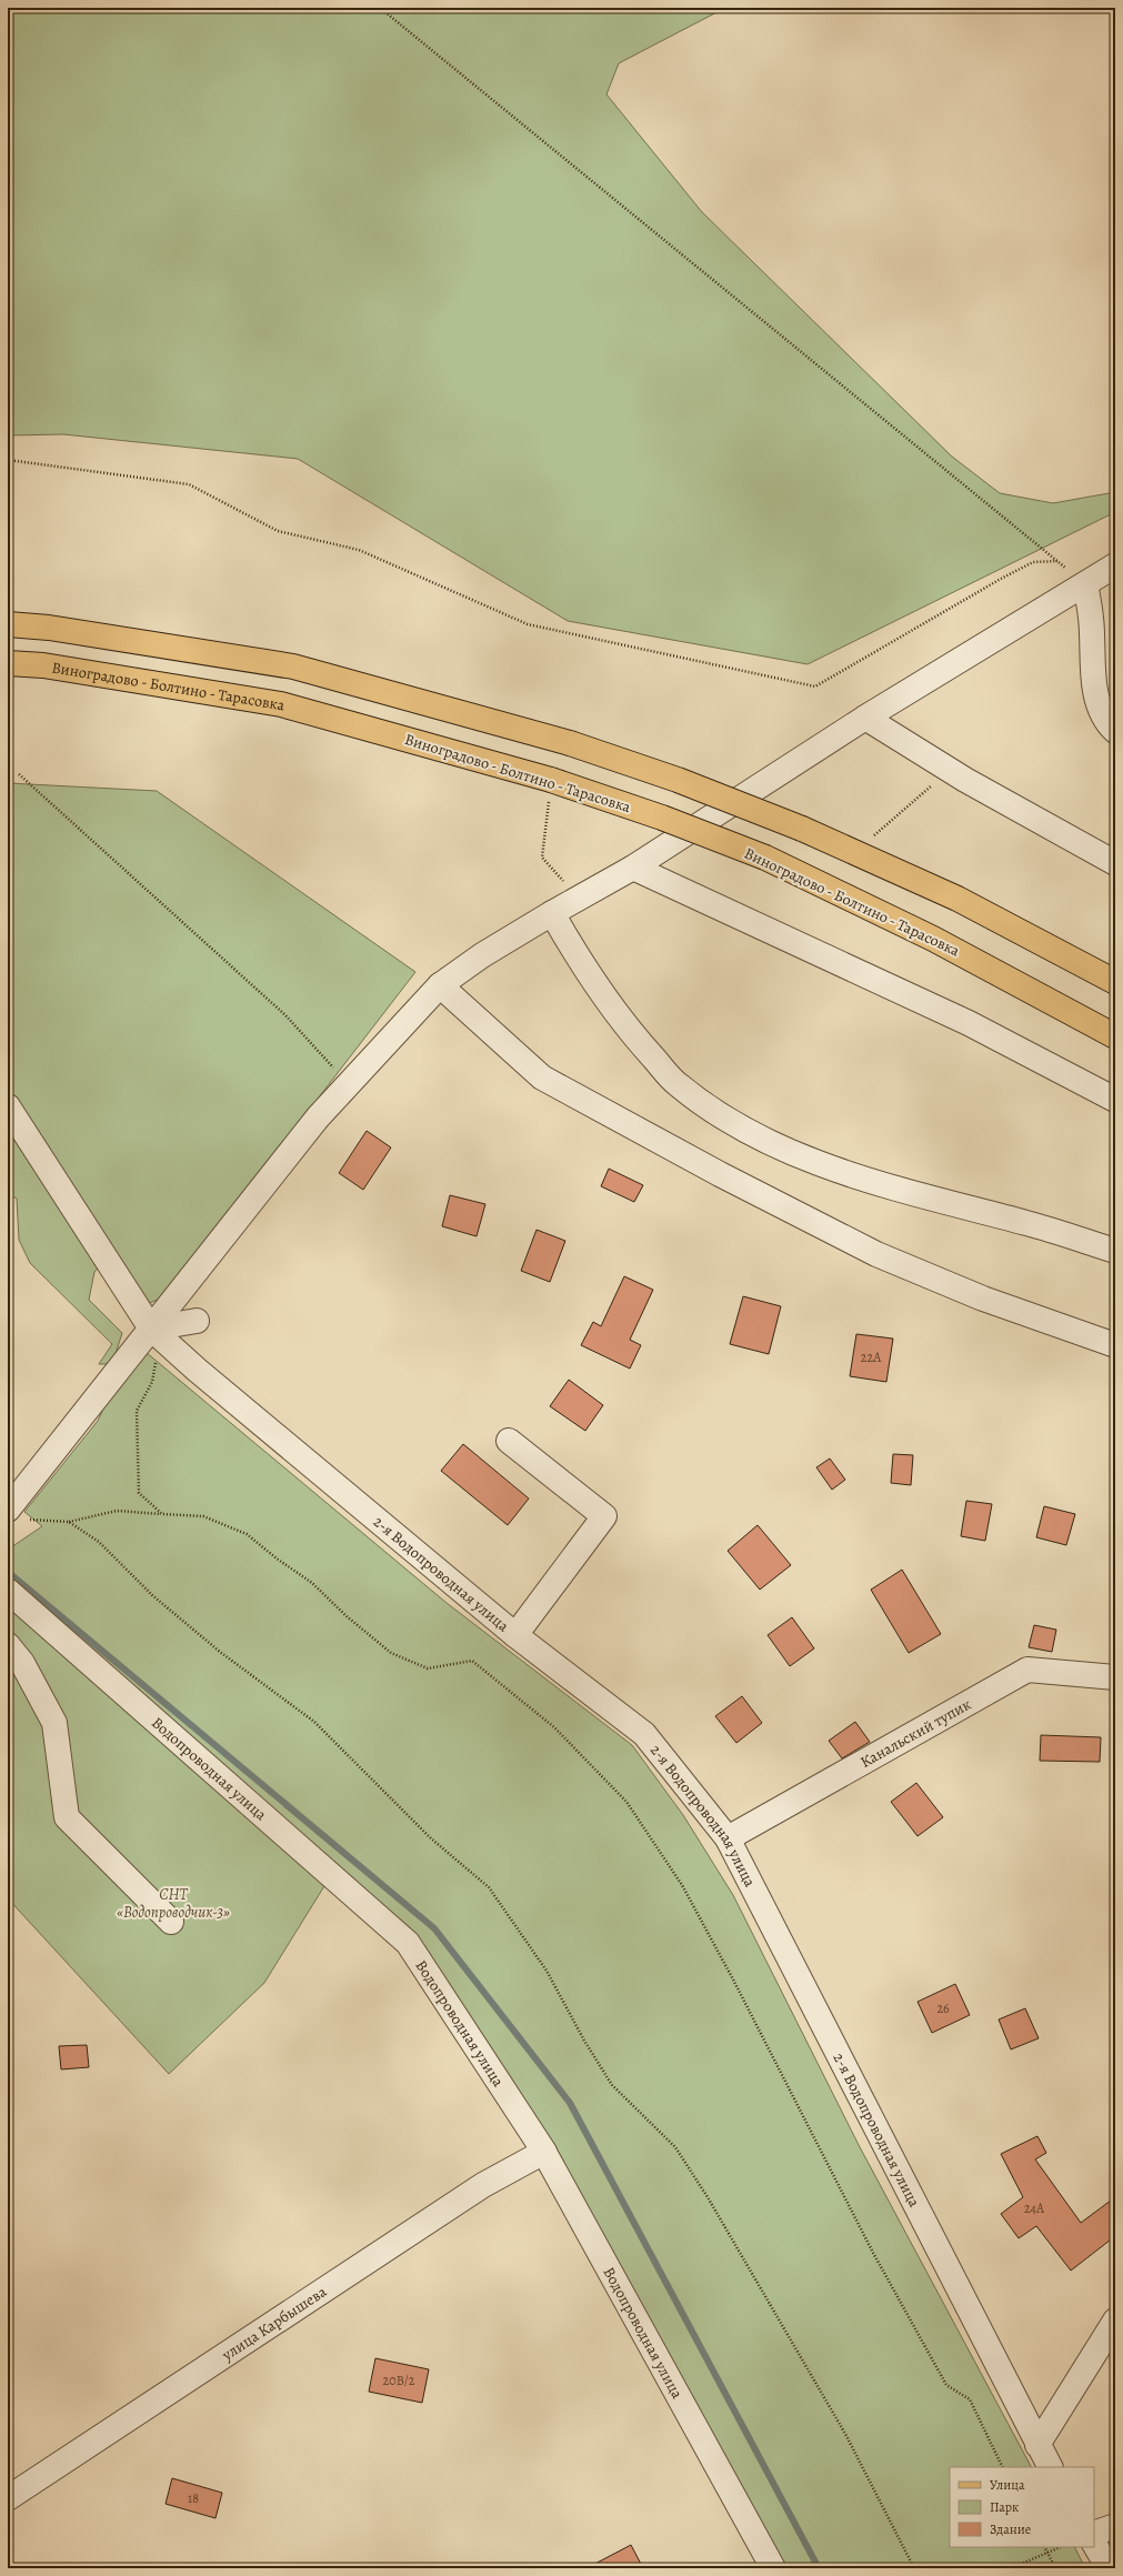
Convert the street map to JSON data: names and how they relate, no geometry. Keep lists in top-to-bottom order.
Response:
{
  "streets": {
    "main road": ["Виноградово - Болтино - Тарасовка"],
    "street": [
      "2-я Водопроводная улица",
      "Канальский тупик",
      "Водопроводная улица",
      "улица Карбышева"
    ]
  },
  "crossings": [
    ["2-я Водопроводная улица", "Канальский тупик"],
    ["Водопроводная улица", "улица Карбышева"]
  ],
  "parks": ["СНТ «Водопроводчик-3»"],
  "house_numbers": [
    "22А",
    "26",
    "24А",
    "20В/2",
    "18"
  ],
  "legend": ["Улица", "Парк", "Здание"]
}
